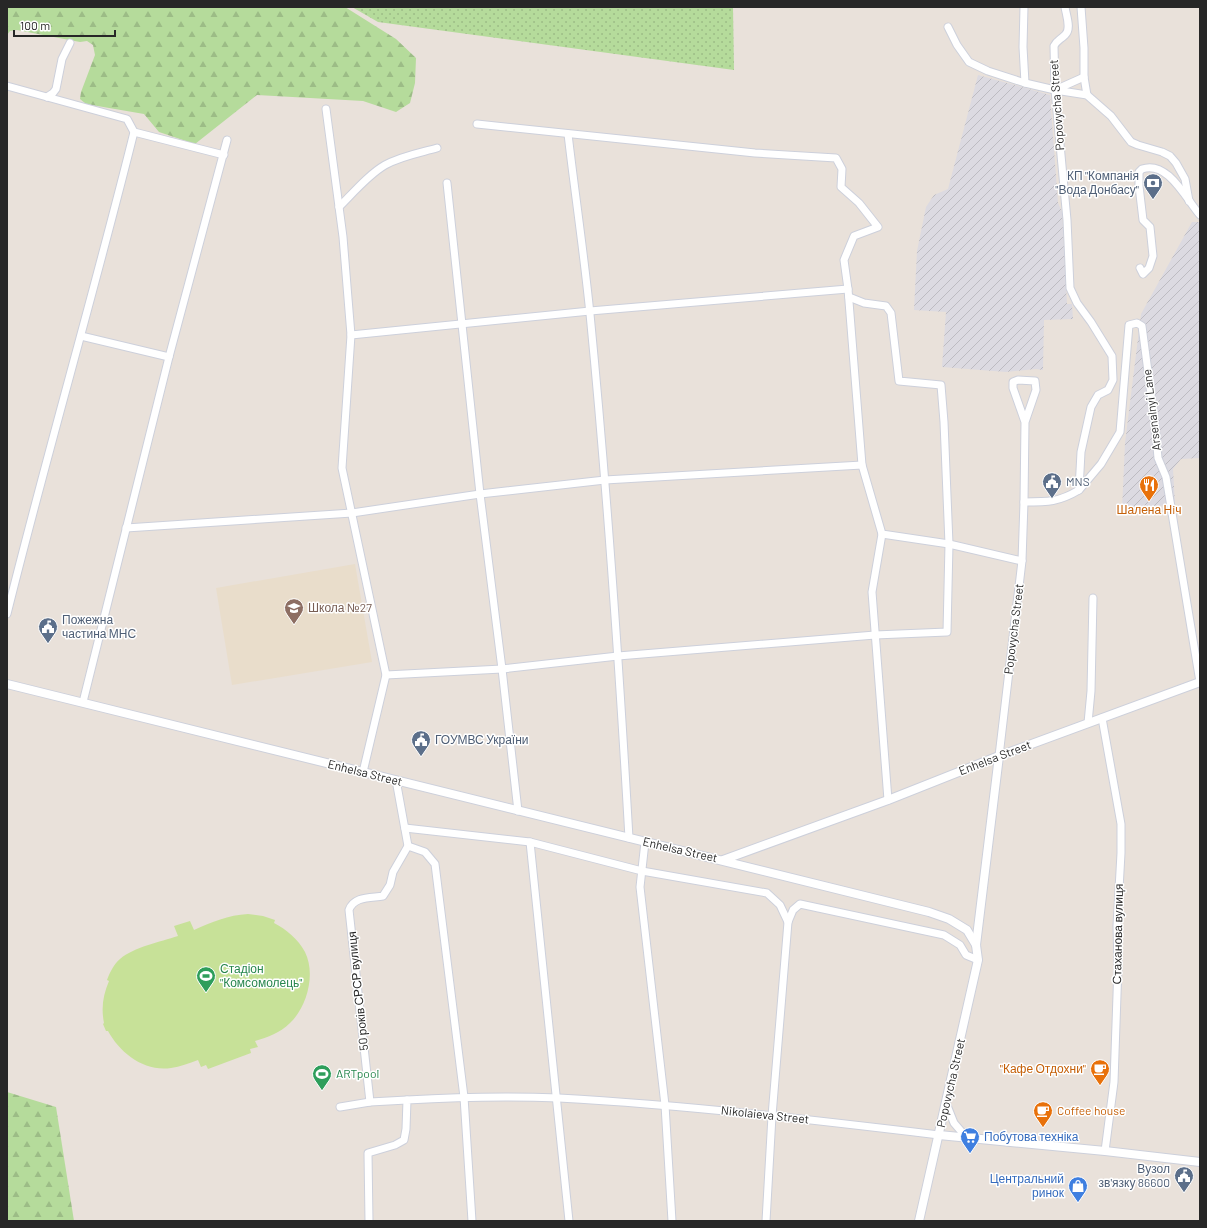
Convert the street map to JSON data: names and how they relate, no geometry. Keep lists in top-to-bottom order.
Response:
{
  "streets": {
    "street": [
      "Popovycha Street",
      "Arsenalnyi Lane",
      "Enhelsa Street",
      "Стаханова вулиця",
      "50 років СРСР вулиця",
      "Nikolaieva Street"
    ]
  },
  "crossings": [
    ["Popovycha Street", "Arsenalnyi Lane"],
    ["Popovycha Street", "Enhelsa Street"],
    ["Popovycha Street", "Nikolaieva Street"],
    ["Arsenalnyi Lane", "Enhelsa Street"],
    ["Enhelsa Street", "Стаханова вулиця"],
    ["Стаханова вулиця", "Nikolaieva Street"],
    ["50 років СРСР вулиця", "Nikolaieva Street"]
  ],
  "places": {
    "bank": ["КП \"Компанія \"Вода Донбасу\""],
    "public building": [
      "MNS",
      "Пожежна частина МНС",
      "ГОУМВС України",
      "Вузол зв'язку 86600"
    ],
    "restaurant": ["Шалена Нiч"],
    "school or university": ["Школа №27"],
    "sports": ["Стадіон \"Комсомолець\"", "ARTpool"],
    "cafe": ["\"Кафе Отдохни\"", "Coffee house"],
    "supermarket": ["Побутова техніка"],
    "shop": ["Центральний ринок"]
  },
  "scale_bar": "100 m"
}
